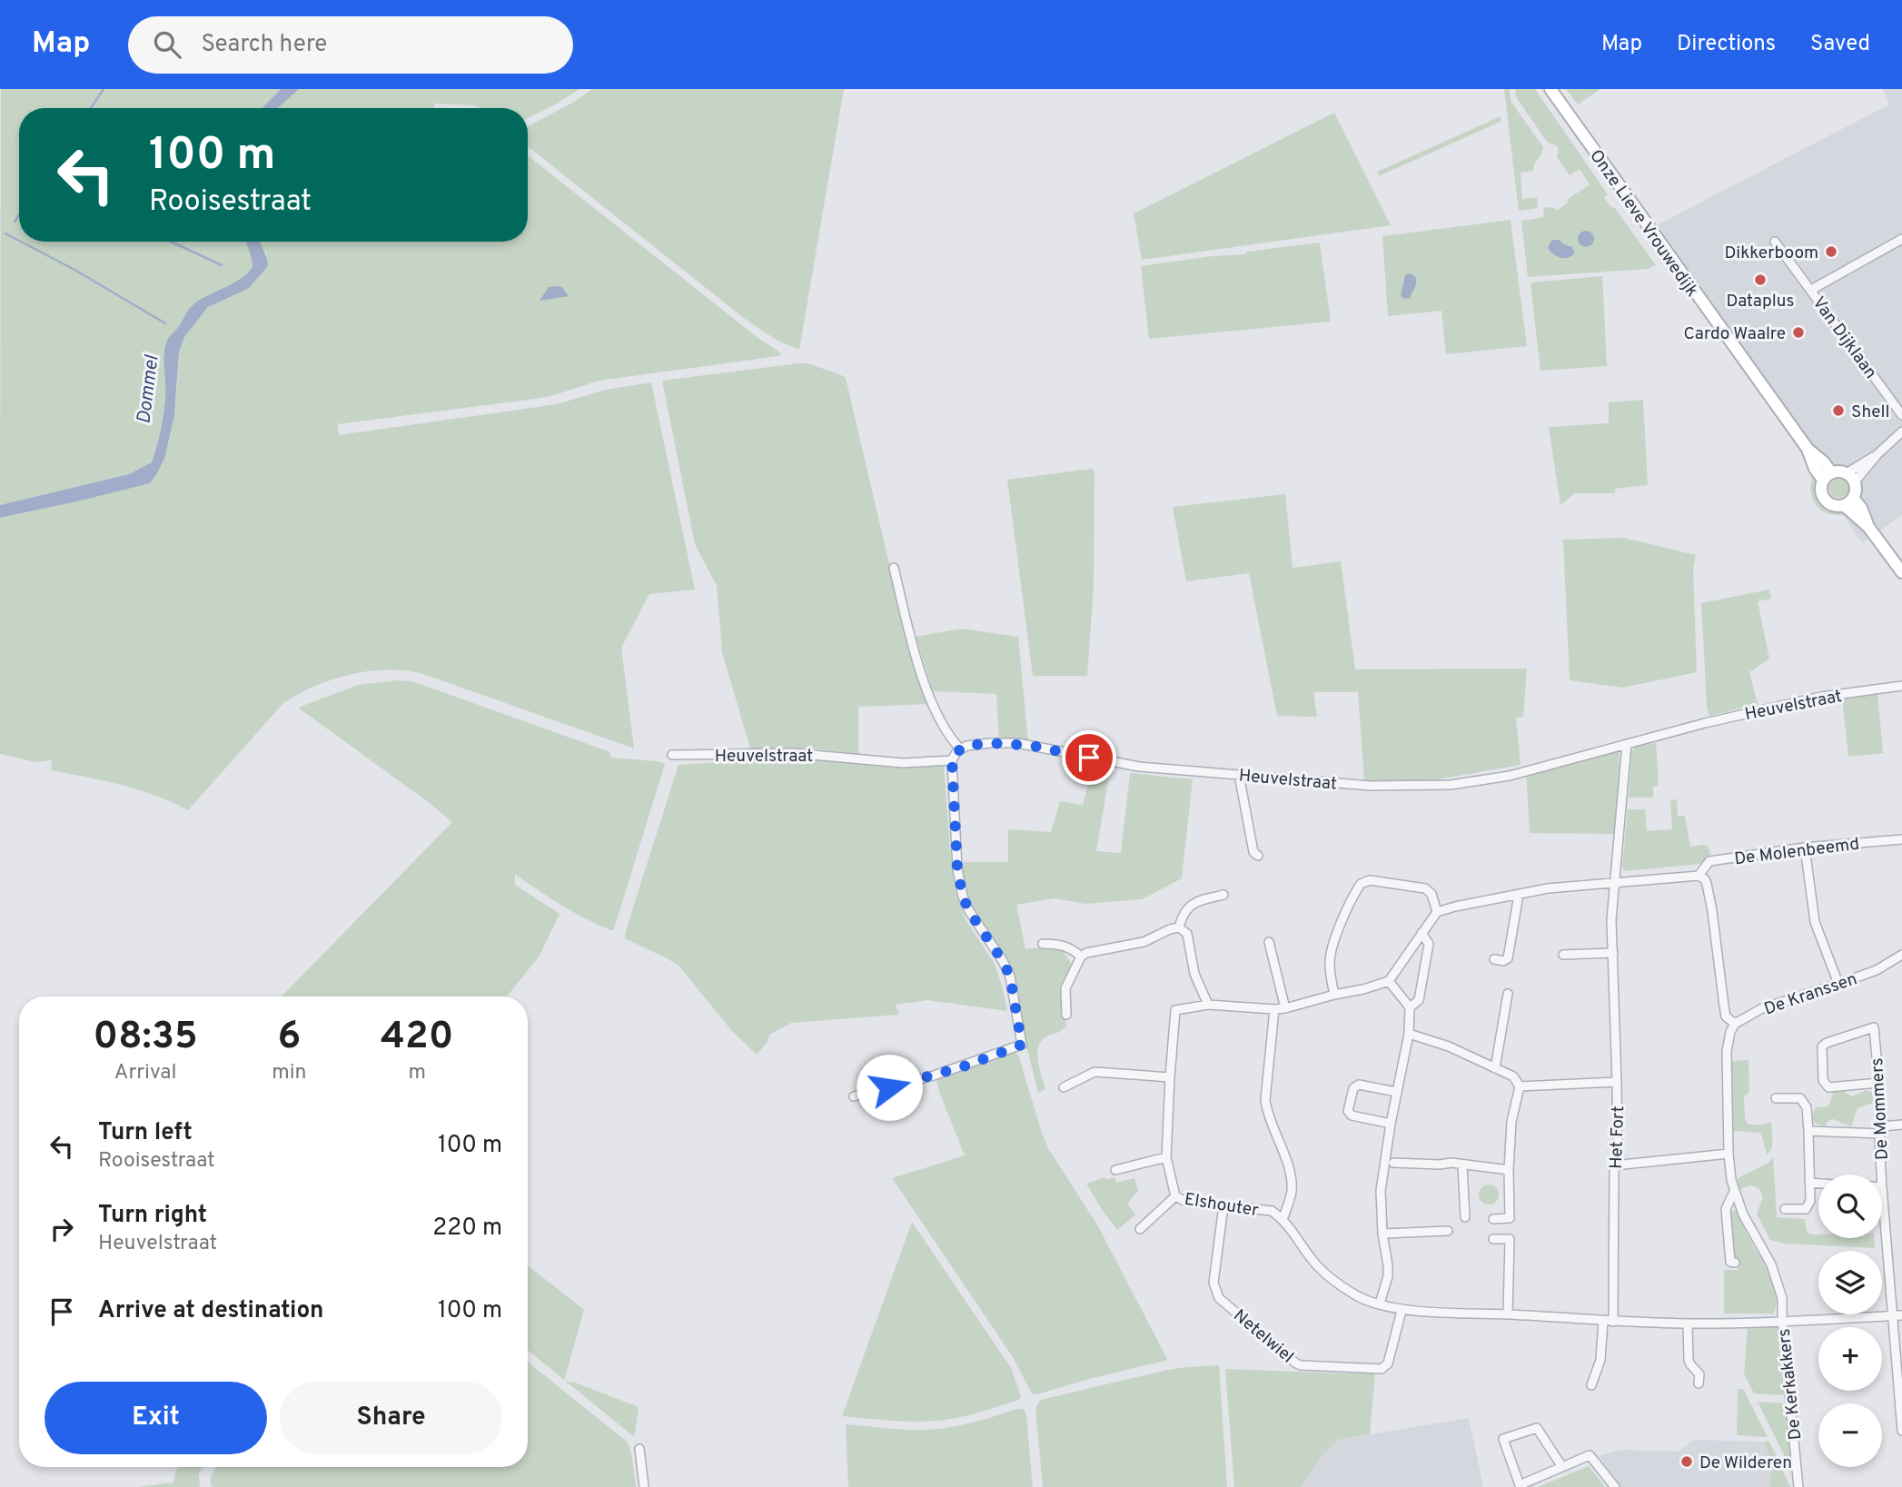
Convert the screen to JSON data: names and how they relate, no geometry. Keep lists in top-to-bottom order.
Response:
{
  "streets": {
    "main road": ["Onze Lieve Vrouwedijk"],
    "street": [
      "Van Dijklaan",
      "Heuvelstraat",
      "De Molenbeemd",
      "De Kranssen",
      "De Mommers",
      "Het Fort",
      "Elshouter",
      "Netelwiel",
      "De Kerkakkers"
    ]
  },
  "crossings": [
    ["Heuvelstraat", "Het Fort"],
    ["De Mommers", "Elshouter"],
    ["Het Fort", "Elshouter"],
    ["Elshouter", "Netelwiel"],
    ["Elshouter", "De Kerkakkers"]
  ],
  "water": ["Dommel"],
  "places": [
    "Dikkerboom",
    "Dataplus",
    "Cardo Waalre",
    "Shell",
    "De Wilderen"
  ],
  "page": {
    "header": "Map",
    "search": "Search here",
    "nav": ["Map", "Directions", "Saved"],
    "turn": ["100 m", "Rooisestraat"],
    "eta": [
      "08:35",
      "Arrival",
      "6",
      "min",
      "420",
      "m"
    ],
    "list": [
      {
        "name": "Turn left",
        "note": "Rooisestraat",
        "value": "100 m"
      },
      {
        "name": "Turn right",
        "note": "Heuvelstraat",
        "value": "220 m"
      },
      {
        "name": "Arrive at destination",
        "value": "100 m"
      }
    ],
    "map_buttons": ["+", "−"],
    "buttons": ["Exit", "Share"]
  }
}
